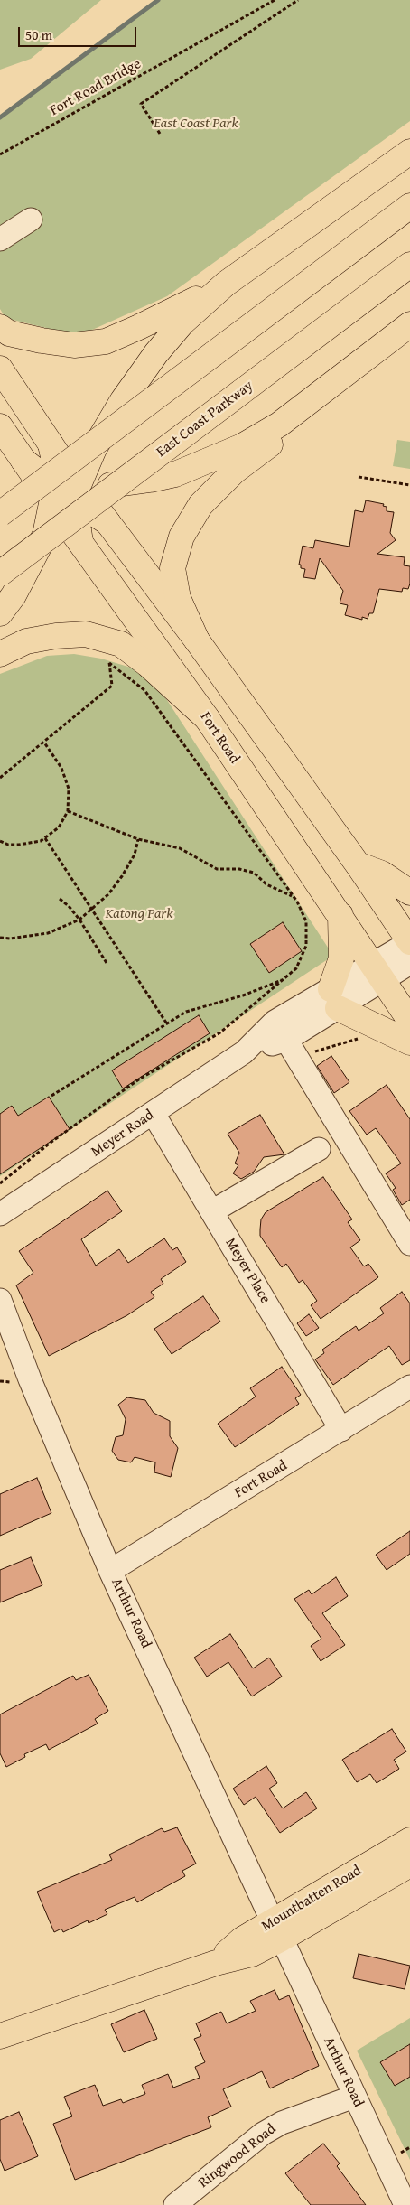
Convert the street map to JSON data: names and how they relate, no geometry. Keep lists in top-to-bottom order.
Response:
{
  "streets": {
    "main road": ["East Coast Parkway", "Fort Road", "Mountbatten Road"],
    "street": [
      "Meyer Road",
      "Meyer Place",
      "Arthur Road",
      "Ringwood Road"
    ],
    "path": ["Fort Road Bridge"]
  },
  "crossings": [
    ["Fort Road", "Meyer Road"],
    ["Fort Road", "Meyer Place"],
    ["Fort Road", "Arthur Road"],
    ["Meyer Road", "Meyer Place"],
    ["Arthur Road", "Mountbatten Road"],
    ["Arthur Road", "Ringwood Road"]
  ],
  "parks": ["East Coast Park", "Katong Park"],
  "scale_bar": "50 m"
}
